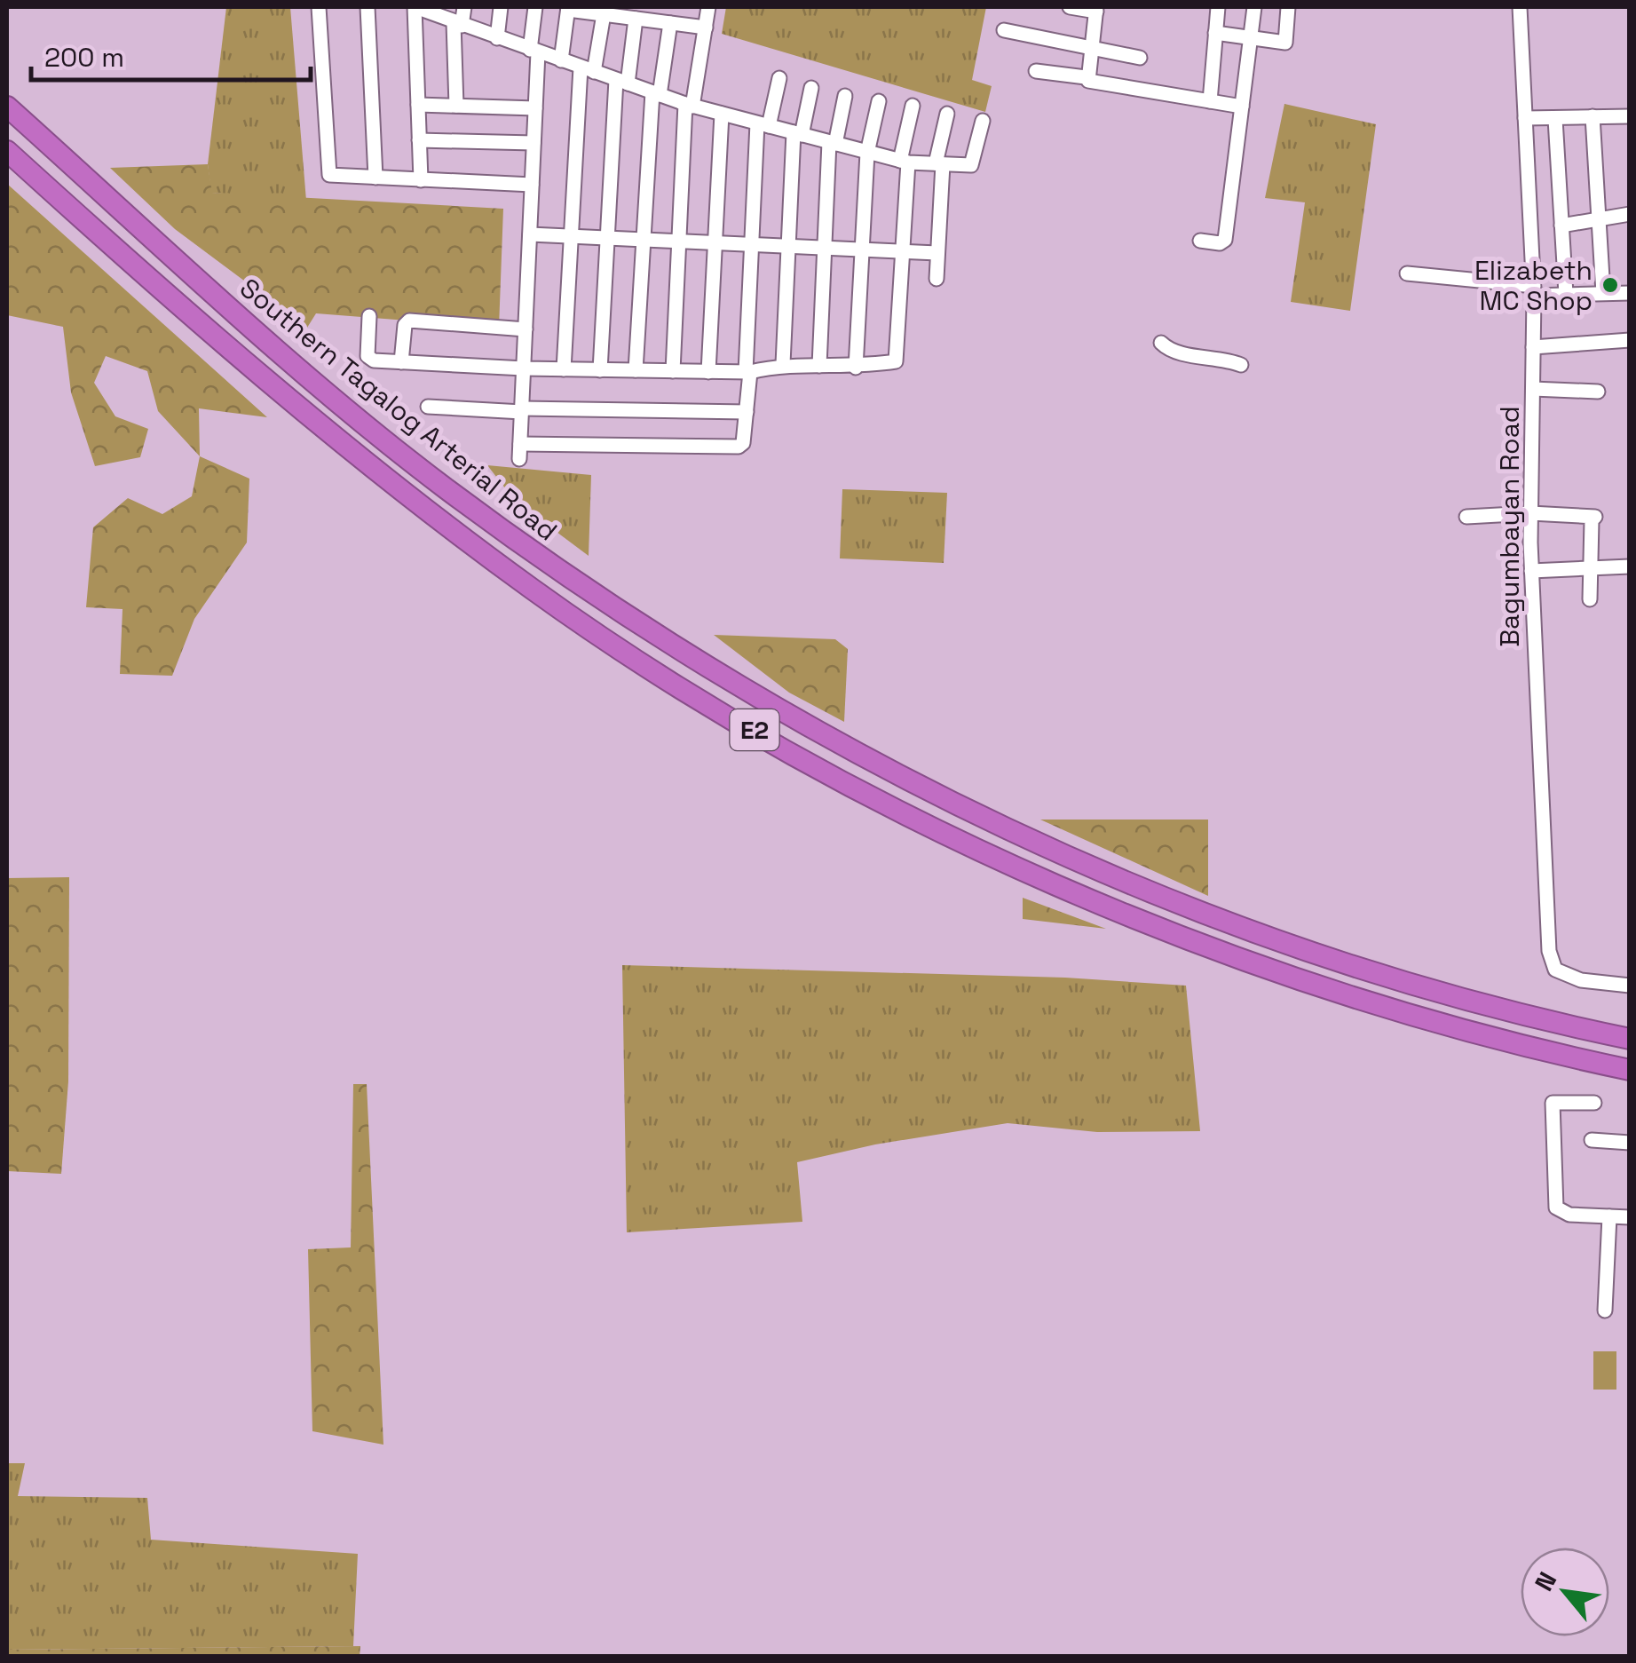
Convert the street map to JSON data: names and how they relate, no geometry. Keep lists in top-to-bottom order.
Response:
{
  "streets": {
    "highway": ["Southern Tagalog Arterial Road", "E2"],
    "street": ["Bagumbayan Road"]
  },
  "places": ["Elizabeth MC Shop"],
  "scale_bar": "200 m",
  "north": "top left"
}
